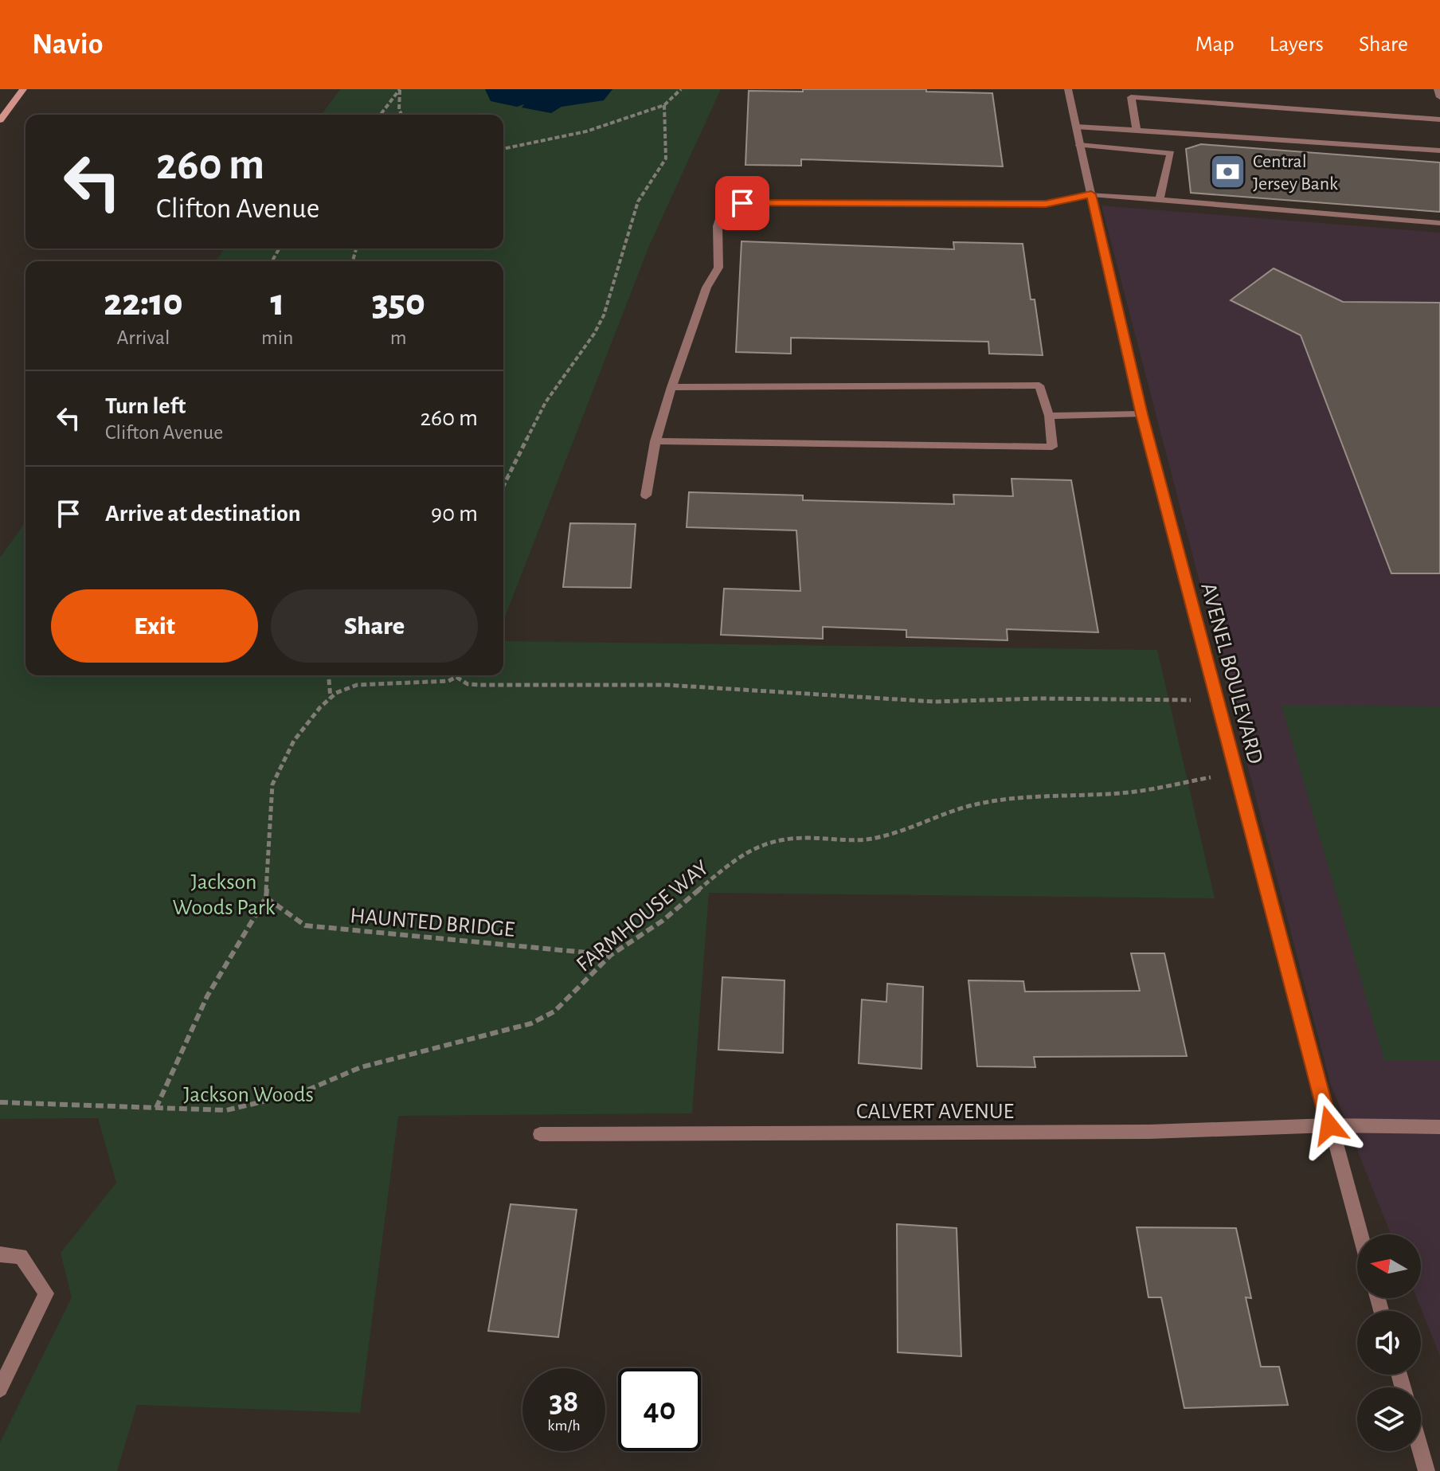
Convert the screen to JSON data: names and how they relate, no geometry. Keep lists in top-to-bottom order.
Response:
{
  "streets": {
    "street": ["AVENEL BOULEVARD", "CALVERT AVENUE"],
    "path": ["FARMHOUSE WAY", "HAUNTED BRIDGE"]
  },
  "crossings": [
    ["AVENEL BOULEVARD", "FARMHOUSE WAY"],
    ["AVENEL BOULEVARD", "CALVERT AVENUE"],
    ["FARMHOUSE WAY", "HAUNTED BRIDGE"]
  ],
  "parks": ["Jackson Woods Park", "Jackson Woods"],
  "places": {
    "bank": ["Central Jersey Bank"]
  },
  "north": "left",
  "page": {
    "header": "Navio",
    "nav": ["Map", "Layers", "Share"],
    "turn": ["260 m", "Clifton Avenue"],
    "eta": [
      "22:10",
      "Arrival",
      "1",
      "min",
      "350",
      "m"
    ],
    "list": [
      {
        "name": "Turn left",
        "note": "Clifton Avenue",
        "value": "260 m"
      },
      {
        "name": "Arrive at destination",
        "value": "90 m"
      }
    ],
    "buttons": ["Exit", "Share"],
    "speed": "38 km/h",
    "limit": "40"
  }
}
